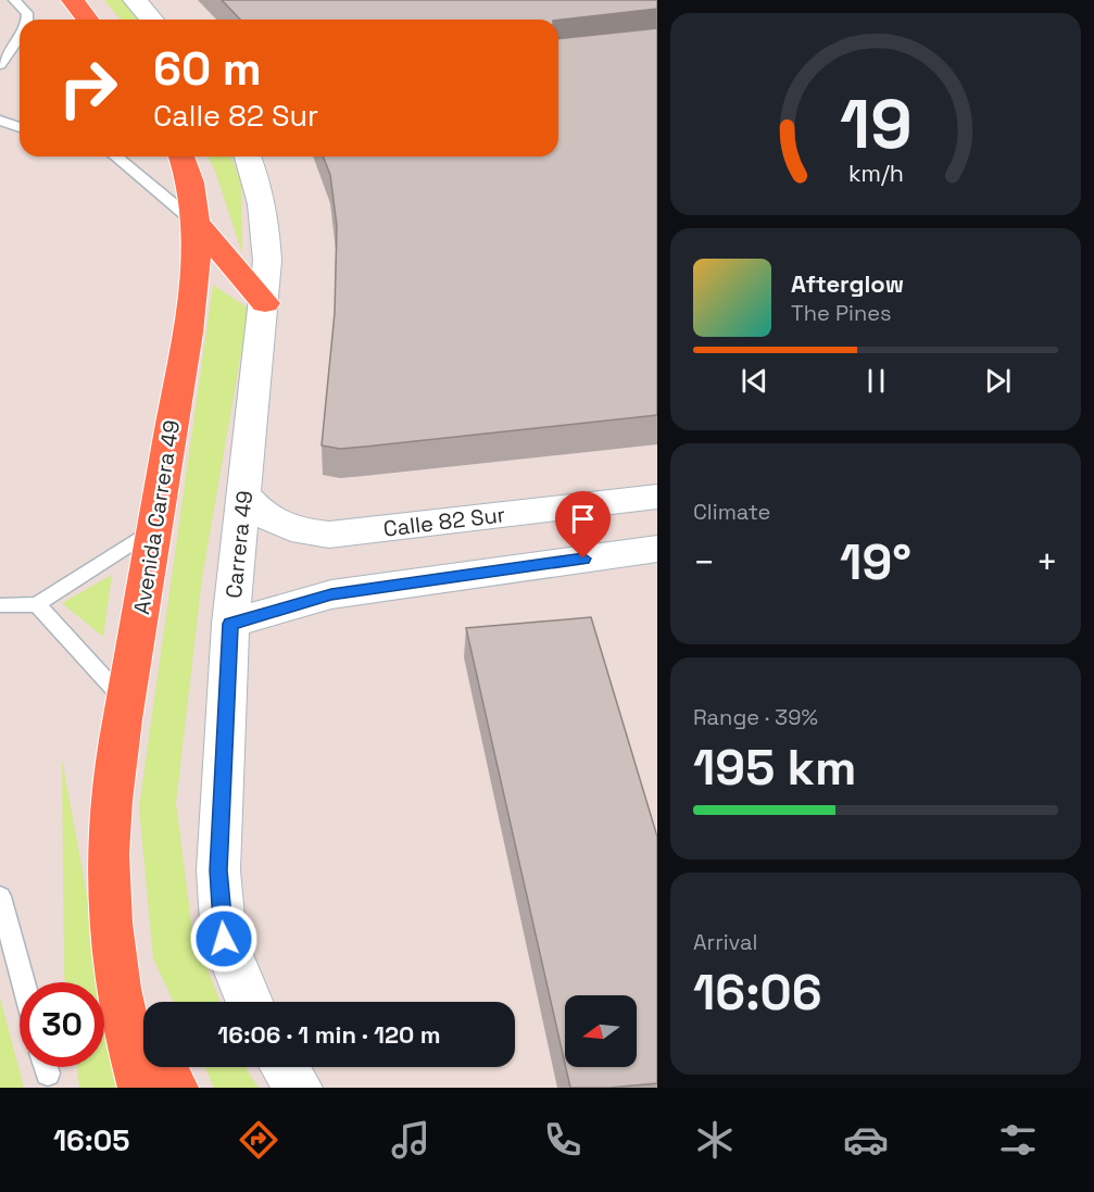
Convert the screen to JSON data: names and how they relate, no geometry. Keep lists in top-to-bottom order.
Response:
{
  "streets": {
    "highway": ["Avenida Carrera 49"],
    "street": ["Calle 82 Sur", "Carrera 49"]
  },
  "crossings": [
    ["Calle 82 Sur", "Carrera 49"]
  ],
  "north": "left",
  "page": {
    "turn": ["60 m", "Calle 82 Sur"],
    "song": ["Afterglow", "The Pines"],
    "tile": [
      "Climate",
      ["Range · 39%", "195 km"],
      ["Arrival", "16:06"]
    ],
    "heat": ["−", "19°", "+"],
    "limit": "30",
    "trip": "16:06 · 1 min · 120 m",
    "tabs": "16:05",
    "gauge": ["19", "km/h"]
  }
}
